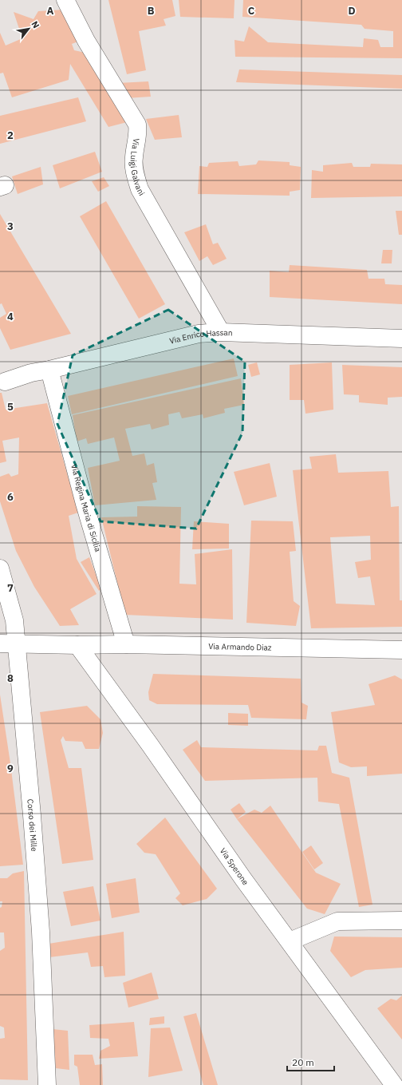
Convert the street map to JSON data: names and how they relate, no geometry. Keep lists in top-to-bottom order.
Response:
{
  "streets": {
    "street": [
      "Via Luigi Galvani",
      "Via Enrico Hassan",
      "Via Regina Maria di Sicilia",
      "Via Armando Diaz",
      "Corso dei Mille",
      "Via Sperone"
    ]
  },
  "crossings": [
    ["Via Luigi Galvani", "Via Enrico Hassan"],
    ["Via Enrico Hassan", "Via Regina Maria di Sicilia"],
    ["Via Regina Maria di Sicilia", "Via Armando Diaz"],
    ["Via Armando Diaz", "Corso dei Mille"],
    ["Via Armando Diaz", "Via Sperone"]
  ],
  "scale_bar": "20 m",
  "north": "top right",
  "grid": {
    "columns": [
      "A",
      "B",
      "C",
      "D"
    ],
    "rows": [
      "2",
      "3",
      "4",
      "5",
      "6",
      "7",
      "8",
      "9"
    ]
  }
}
